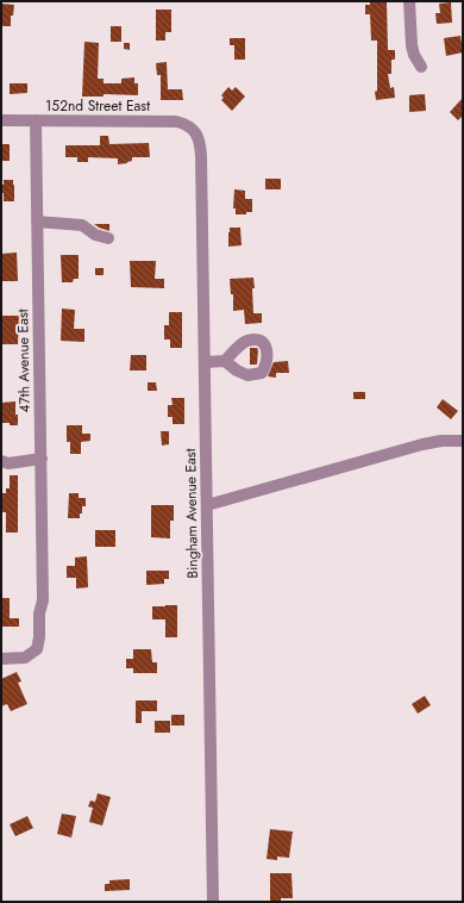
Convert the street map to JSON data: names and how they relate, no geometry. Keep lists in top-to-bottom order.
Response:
{
  "streets": {
    "street": ["152nd Street East", "47th Avenue East", "Bingham Avenue East"]
  },
  "crossings": [
    ["152nd Street East", "47th Avenue East"],
    ["152nd Street East", "Bingham Avenue East"]
  ]
}
